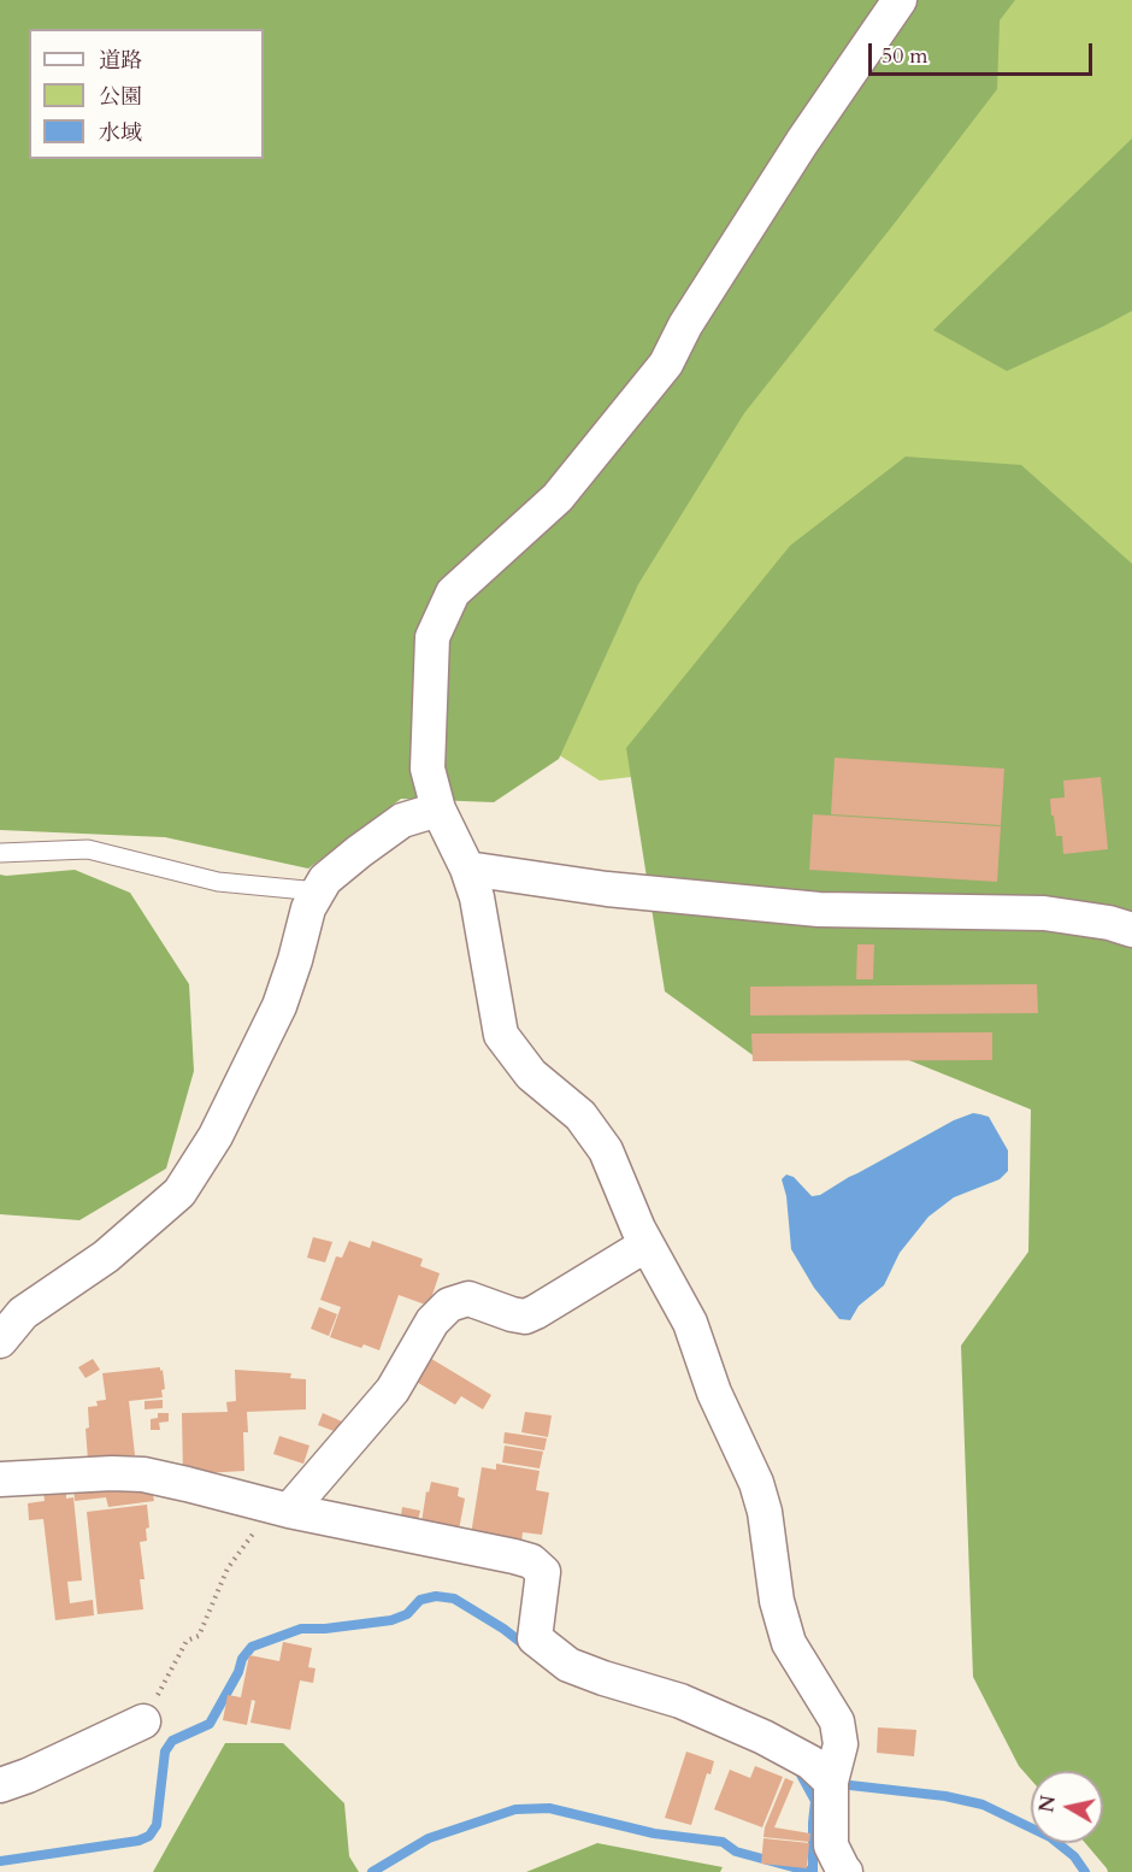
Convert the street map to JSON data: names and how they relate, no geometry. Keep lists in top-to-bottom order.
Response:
{
  "legend": ["道路", "公園", "水域"],
  "scale_bar": "50 m",
  "north": "left"
}
